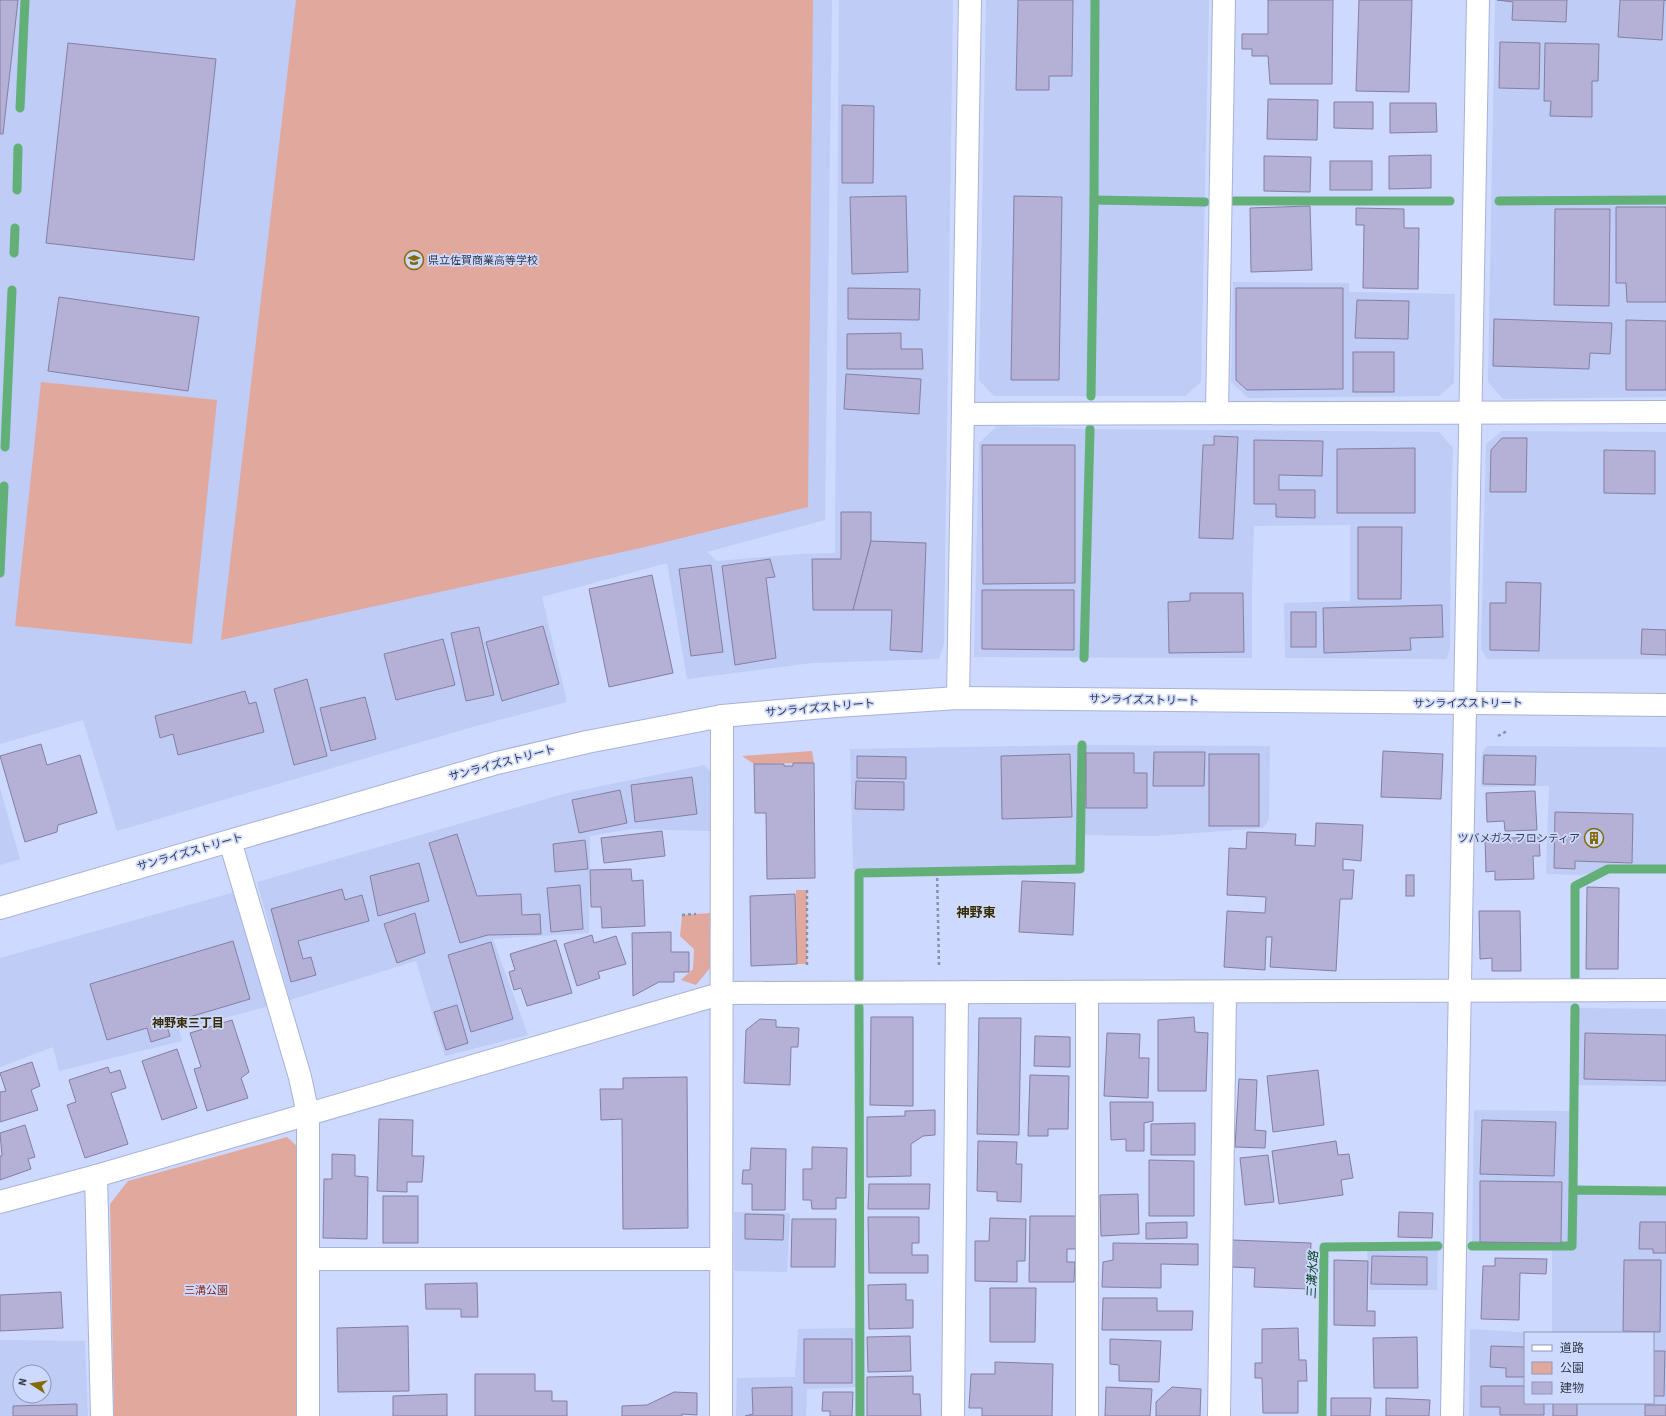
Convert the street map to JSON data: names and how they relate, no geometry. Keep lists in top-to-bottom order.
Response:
{
  "streets": {
    "street": ["サンライズストリート"]
  },
  "districts": ["神野東", "神野東三丁目"],
  "water": ["三溝水路"],
  "parks": ["三溝公園"],
  "places": {
    "school or university": ["県立佐賀商業高等学校"],
    "building": ["ツバメガス フロンティア"]
  },
  "legend": ["道路", "公園", "建物"],
  "north": "left"
}
